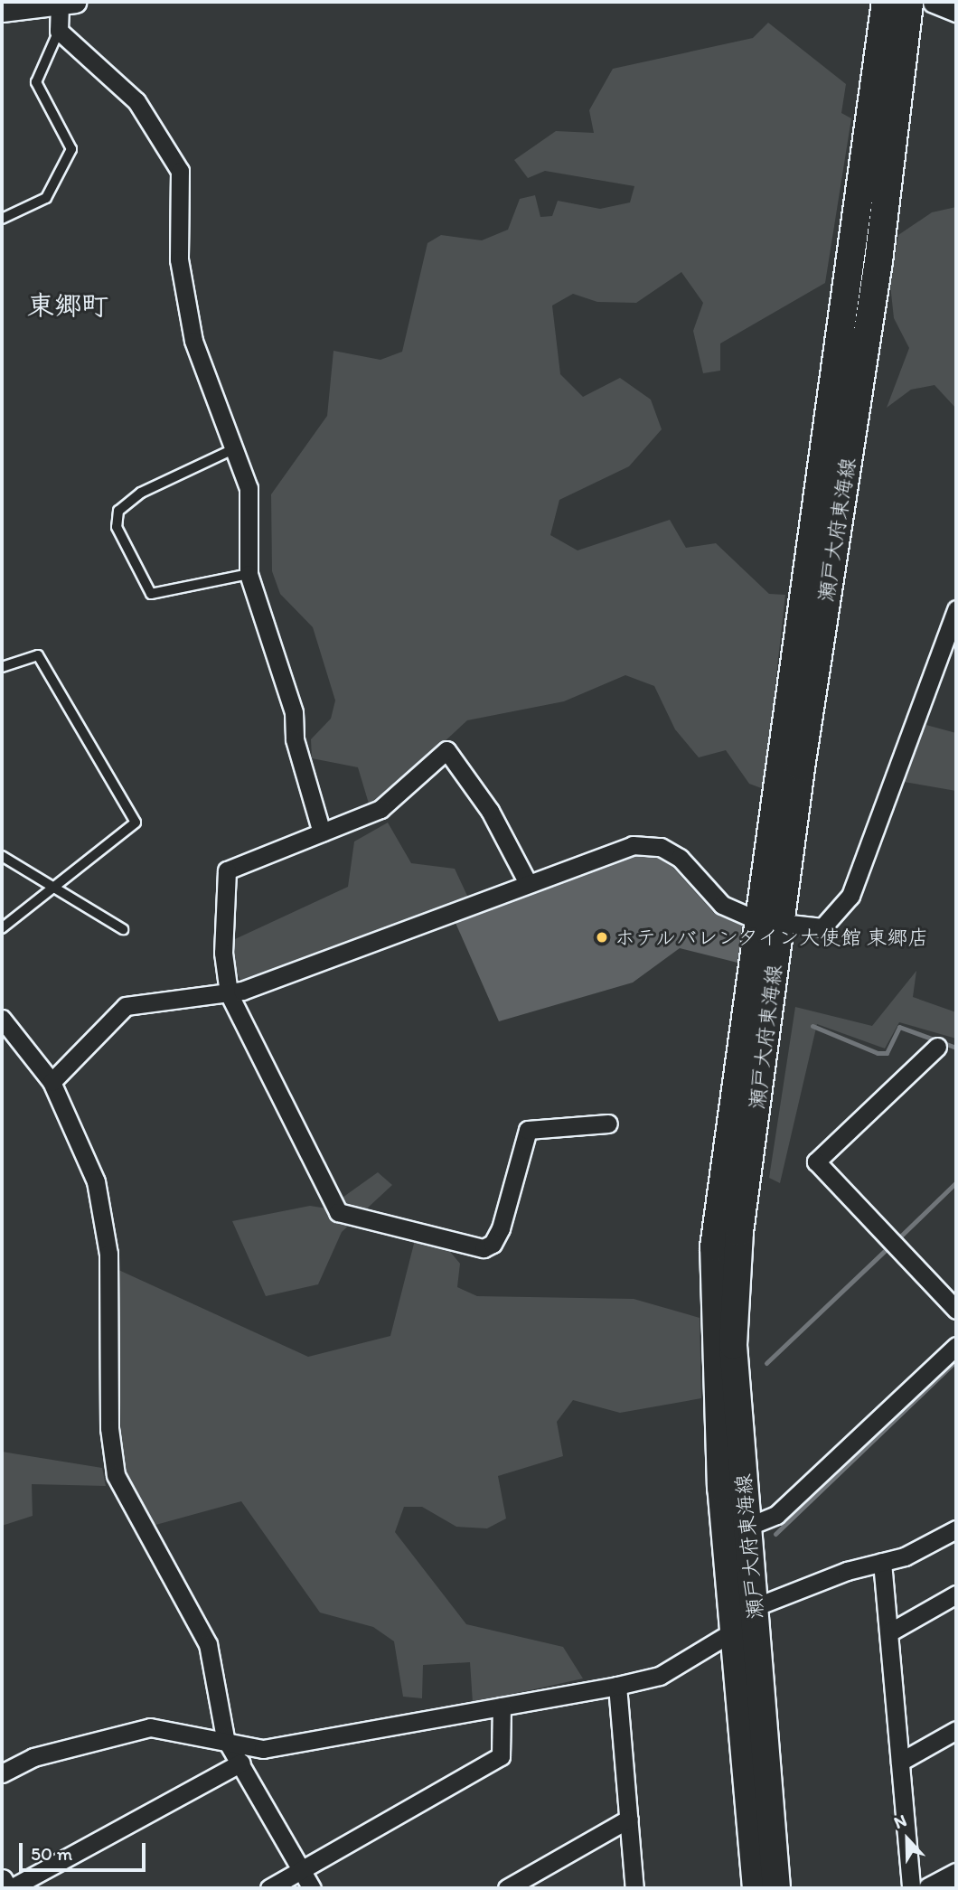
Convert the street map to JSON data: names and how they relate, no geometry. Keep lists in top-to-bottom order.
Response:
{
  "streets": {
    "main road": ["瀬戸大府東海線"]
  },
  "districts": ["東郷町"],
  "places": ["ホテルバレンタイン大使館 東郷店"],
  "scale_bar": "50 m",
  "north": "top"
}
